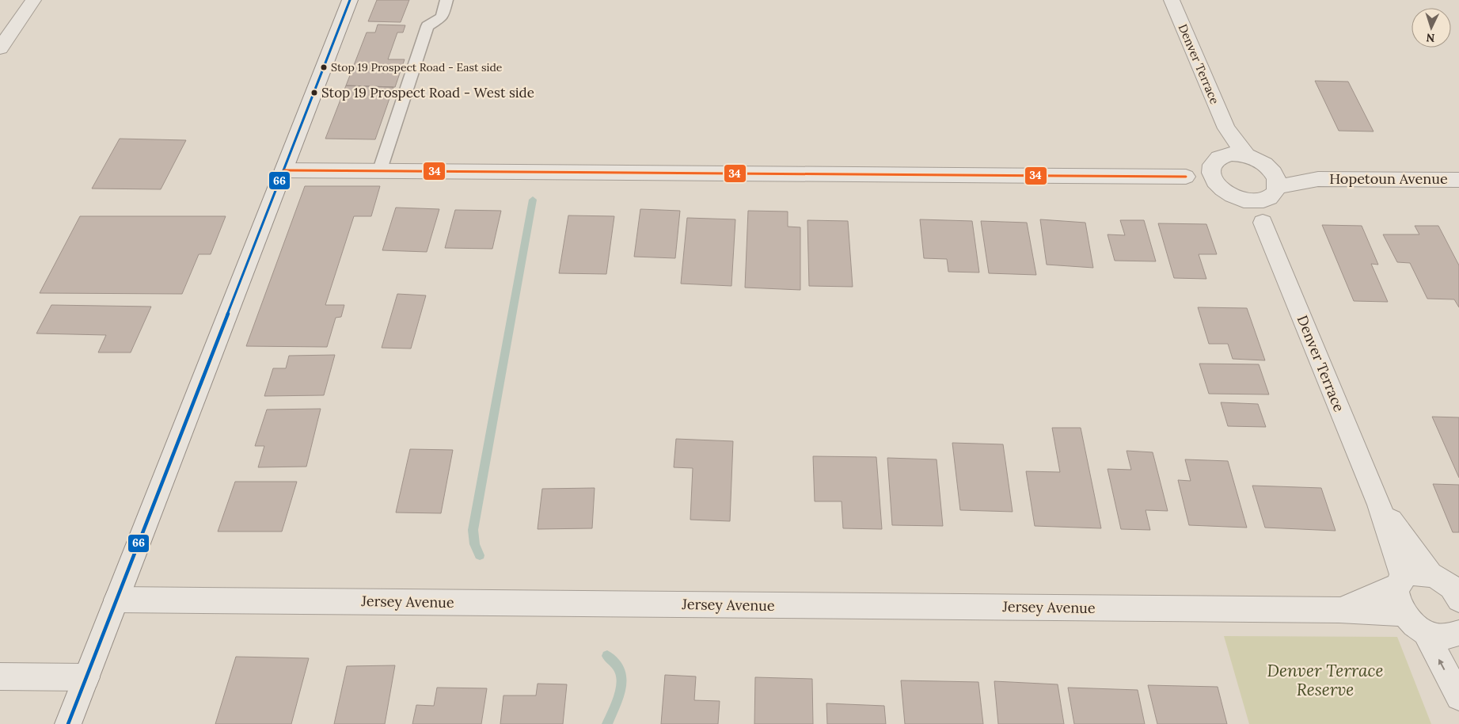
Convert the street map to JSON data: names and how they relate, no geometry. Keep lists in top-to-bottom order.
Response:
{
  "streets": {
    "street": ["Denver Terrace", "Hopetoun Avenue", "Jersey Avenue"]
  },
  "crossings": [
    ["Denver Terrace", "Hopetoun Avenue"],
    ["Denver Terrace", "Jersey Avenue"]
  ],
  "parks": ["Denver Terrace Reserve"],
  "places": ["Stop 19 Prospect Road - East side", "Stop 19 Prospect Road - West side"],
  "lines": ["transit line 66", "transit line 34"],
  "north": "bottom"
}
